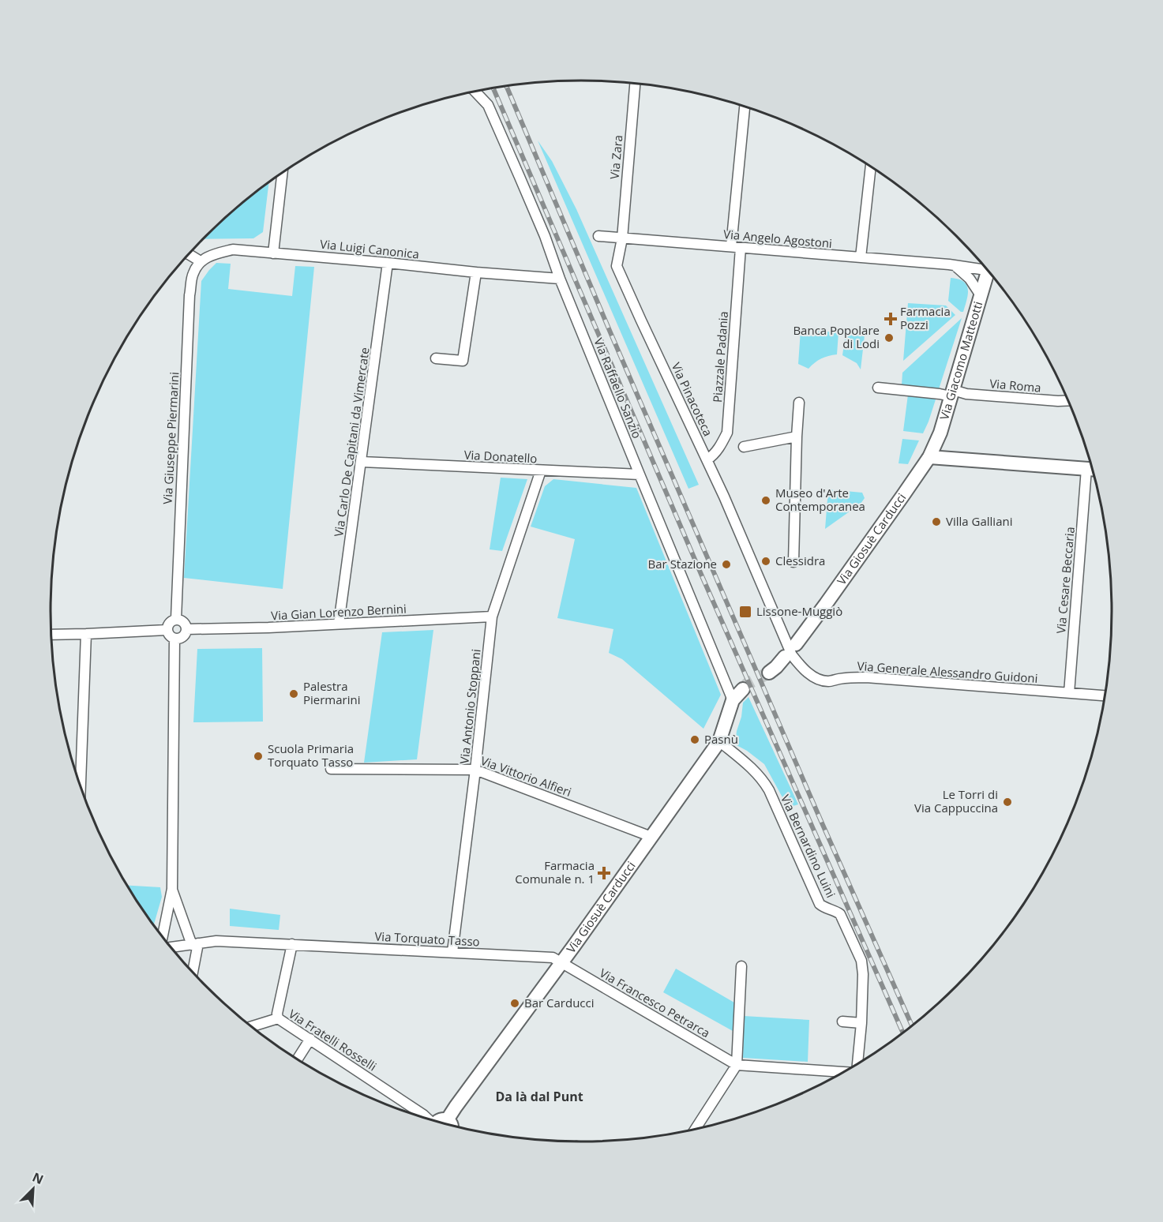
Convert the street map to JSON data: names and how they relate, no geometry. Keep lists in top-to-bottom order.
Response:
{
  "streets": {
    "street": [
      "Via Zara",
      "Via Angelo Agostoni",
      "Via Luigi Canonica",
      "Piazzale Padania",
      "Via Giacomo Matteotti",
      "Via Roma",
      "Via Raffaello Sanzio",
      "Via Pinacoteca",
      "Via Giuseppe Piermarini",
      "Via Carlo De Capitani da Vimercate",
      "Via Donatello",
      "Via Giosuè Carducci",
      "Via Cesare Beccaria",
      "Via Gian Lorenzo Bernini",
      "Via Generale Alessandro Guidoni",
      "Via Antonio Stoppani",
      "Via Vittorio Alfieri",
      "Via Bernardino Luini",
      "Via Torquato Tasso",
      "Via Francesco Petrarca",
      "Via Fratelli Rosselli"
    ]
  },
  "crossings": [
    ["Via Zara", "Via Angelo Agostoni"],
    ["Via Zara", "Via Pinacoteca"],
    ["Via Angelo Agostoni", "Piazzale Padania"],
    ["Via Angelo Agostoni", "Via Pinacoteca"],
    ["Via Luigi Canonica", "Via Raffaello Sanzio"],
    ["Via Luigi Canonica", "Via Giuseppe Piermarini"],
    ["Via Luigi Canonica", "Via Carlo De Capitani da Vimercate"],
    ["Piazzale Padania", "Via Pinacoteca"],
    ["Via Giacomo Matteotti", "Via Roma"],
    ["Via Giacomo Matteotti", "Via Giosuè Carducci"],
    ["Via Raffaello Sanzio", "Via Donatello"],
    ["Via Raffaello Sanzio", "Via Giosuè Carducci"],
    ["Via Pinacoteca", "Via Giosuè Carducci"],
    ["Via Pinacoteca", "Via Generale Alessandro Guidoni"],
    ["Via Giuseppe Piermarini", "Via Gian Lorenzo Bernini"],
    ["Via Carlo De Capitani da Vimercate", "Via Donatello"],
    ["Via Carlo De Capitani da Vimercate", "Via Gian Lorenzo Bernini"],
    ["Via Donatello", "Via Antonio Stoppani"],
    ["Via Giosuè Carducci", "Via Generale Alessandro Guidoni"],
    ["Via Giosuè Carducci", "Via Vittorio Alfieri"],
    ["Via Giosuè Carducci", "Via Bernardino Luini"],
    ["Via Giosuè Carducci", "Via Torquato Tasso"],
    ["Via Giosuè Carducci", "Via Francesco Petrarca"],
    ["Via Cesare Beccaria", "Via Generale Alessandro Guidoni"],
    ["Via Gian Lorenzo Bernini", "Via Antonio Stoppani"],
    ["Via Antonio Stoppani", "Via Vittorio Alfieri"],
    ["Via Antonio Stoppani", "Via Torquato Tasso"],
    ["Via Torquato Tasso", "Via Francesco Petrarca"],
    ["Via Torquato Tasso", "Via Fratelli Rosselli"]
  ],
  "districts": ["Da là dal Punt"],
  "places": {
    "health": ["Farmacia Pozzi", "Farmacia Comunale n. 1"],
    "other": [
      "Banca Popolare di Lodi",
      "Museo d'Arte Contemporanea",
      "Villa Galliani",
      "Clessidra",
      "Bar Stazione",
      "Palestra Piermarini",
      "Pasnù",
      "Scuola Primaria Torquato Tasso",
      "Le Torri di Via Cappuccina",
      "Bar Carducci"
    ],
    "transit": ["Lissone-Muggiò"]
  },
  "north": "top right"
}
